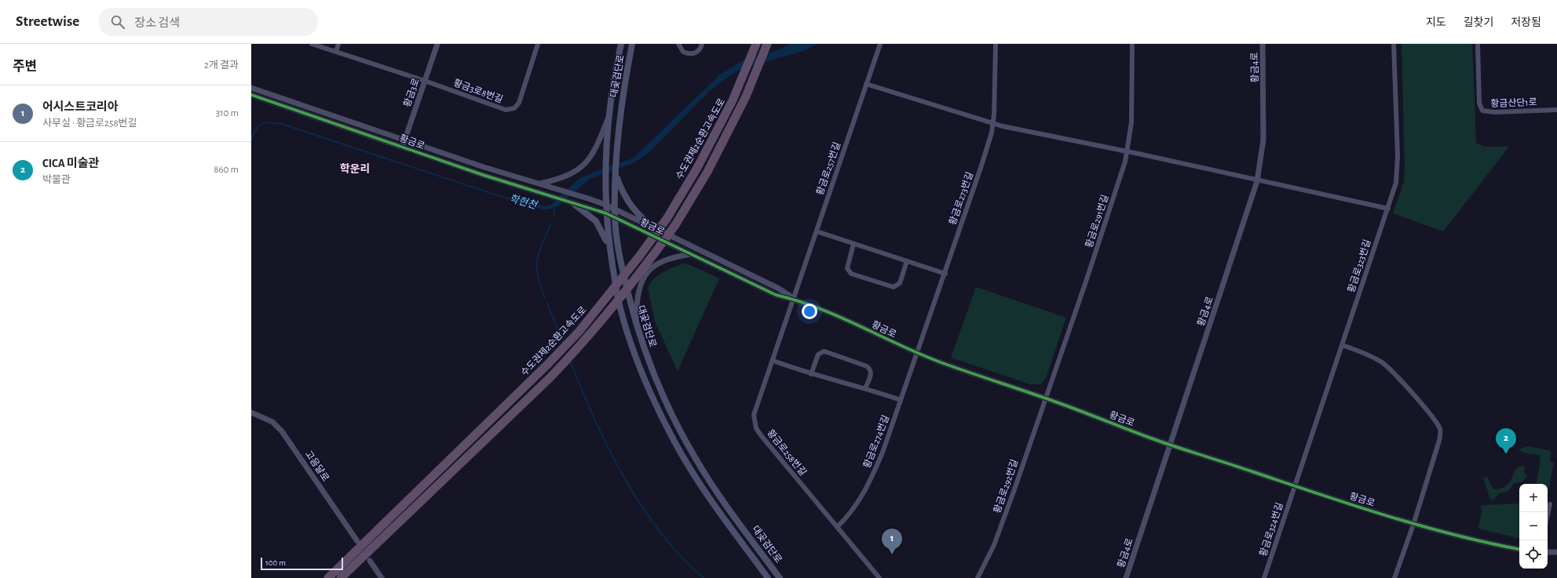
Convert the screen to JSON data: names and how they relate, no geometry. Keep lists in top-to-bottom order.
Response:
{
  "streets": {
    "highway": ["수도권제2순환고속도로"],
    "main road": ["대곶검단로"],
    "street": [
      "황금4로",
      "황금3로8번길",
      "황금3로",
      "황금산단1로",
      "황금로",
      "황금로257번길",
      "황금로273번길",
      "황금로291번길",
      "황금로323번길",
      "황금로274번길",
      "황금로258번길",
      "고음달로",
      "황금로292번길",
      "황금로324번길"
    ]
  },
  "crossings": [
    ["황금4로", "황금로"],
    ["대곶검단로", "황금로"],
    ["황금3로8번길", "황금3로"],
    ["황금3로", "황금로"],
    ["황금로", "황금로257번길"],
    ["황금로", "황금로273번길"],
    ["황금로", "황금로291번길"],
    ["황금로", "황금로323번길"],
    ["황금로", "황금로274번길"],
    ["황금로", "황금로258번길"],
    ["황금로", "황금로292번길"],
    ["황금로", "황금로324번길"],
    ["황금로257번길", "황금로258번길"],
    ["황금로273번길", "황금로274번길"],
    ["황금로291번길", "황금로292번길"],
    ["황금로323번길", "황금로324번길"],
    ["황금로274번길", "황금로258번길"]
  ],
  "districts": ["학운리"],
  "water": ["학현천"],
  "scale_bar": "100 m",
  "page": {
    "header": "Streetwise",
    "search": "장소 검색",
    "nav": ["지도", "길찾기", "저장됨"],
    "heading": ["주변", "2개 결과"],
    "list": [
      {
        "mark": "1",
        "name": "어시스트코리아",
        "note": "사무실 · 황금로258번길",
        "value": "310 m"
      },
      {
        "mark": "2",
        "name": "CICA 미술관",
        "note": "박물관",
        "value": "860 m"
      }
    ],
    "pins": ["2", "1"],
    "map_buttons": ["+", "−"],
    "scale": "100 m"
  }
}
